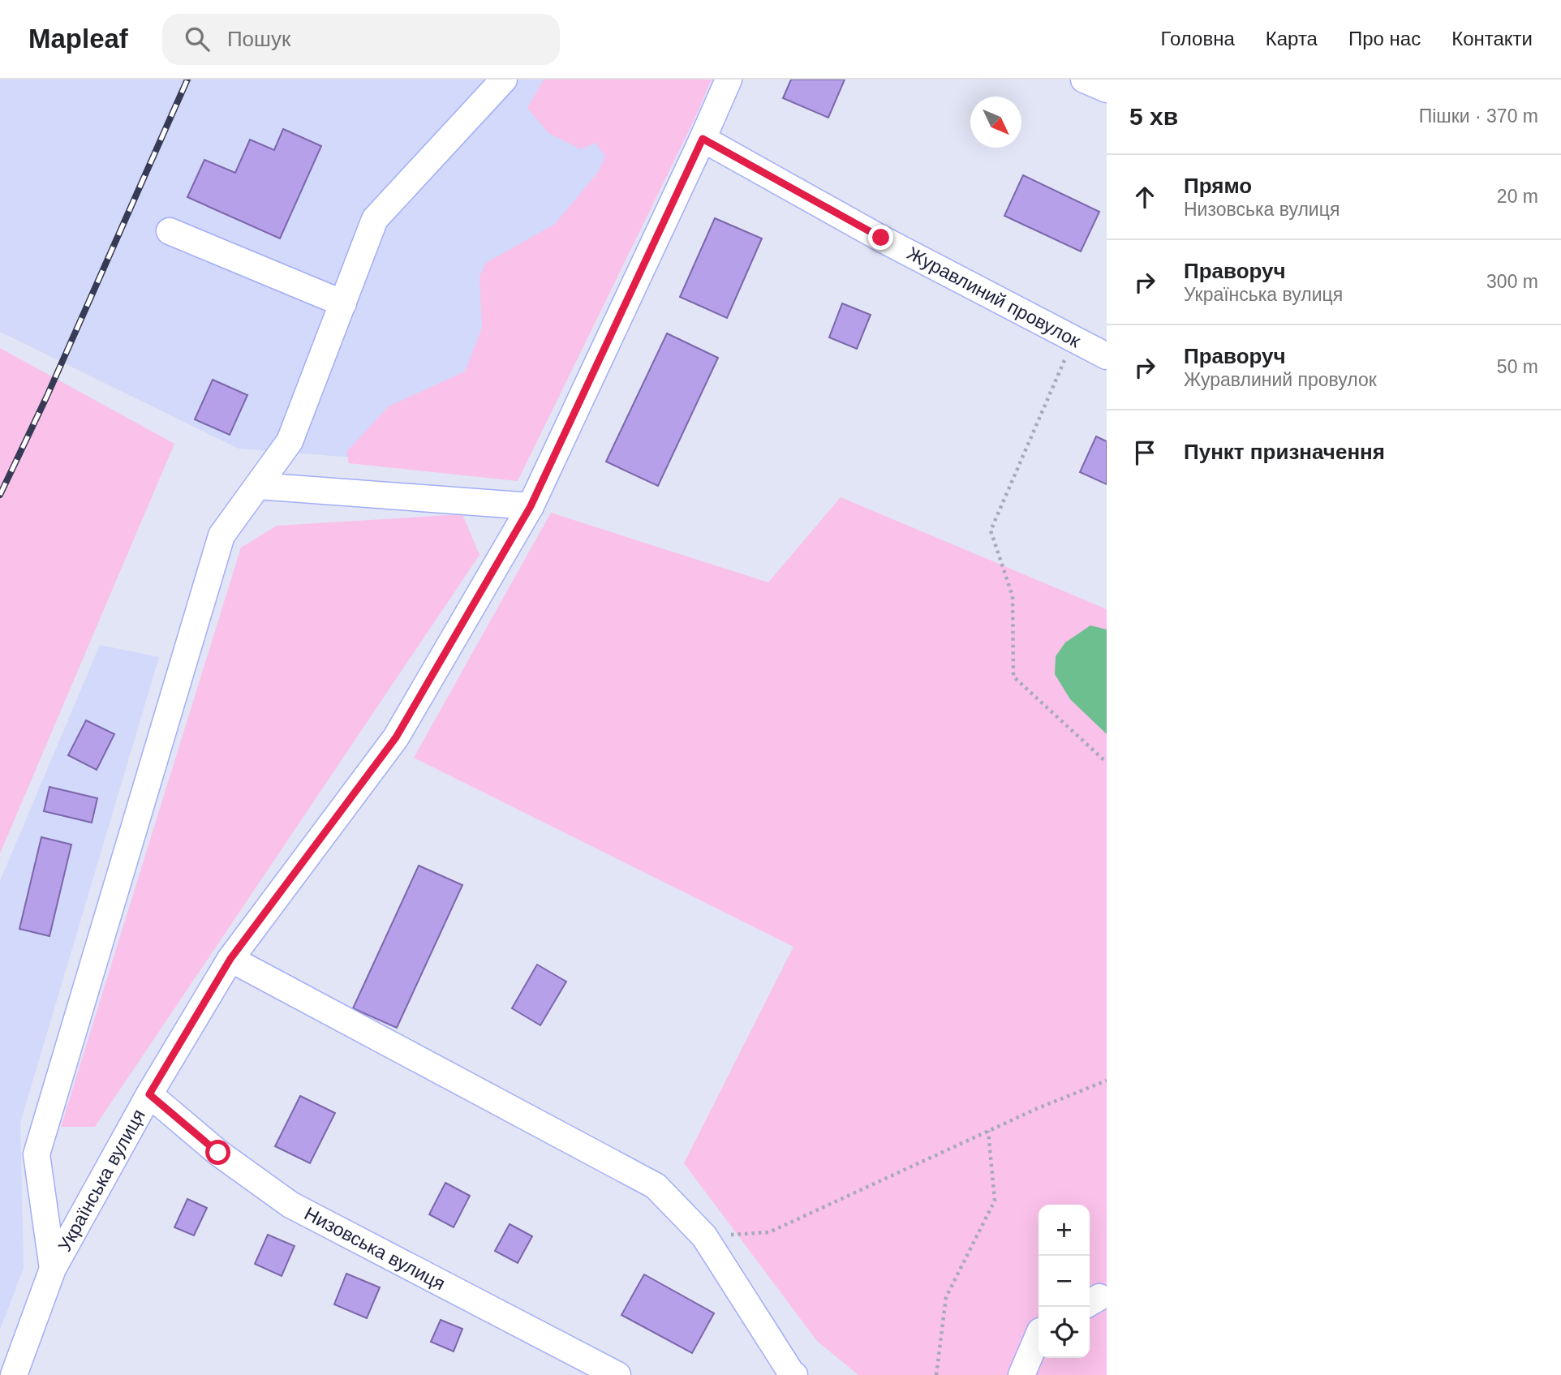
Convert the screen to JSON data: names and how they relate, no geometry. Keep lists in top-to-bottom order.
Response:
{
  "streets": {
    "street": ["Журавлиний провулок", "Українська вулиця", "Низовська вулиця"]
  },
  "crossings": [
    ["Журавлиний провулок", "Українська вулиця"],
    ["Українська вулиця", "Низовська вулиця"]
  ],
  "north": "bottom right",
  "page": {
    "header": "Mapleaf",
    "search": "Пошук",
    "nav": [
      "Головна",
      "Карта",
      "Про нас",
      "Контакти"
    ],
    "heading": ["5 хв", "Пішки · 370 m"],
    "list": [
      ["Прямо", "Низовська вулиця", "20 m"],
      ["Праворуч", "Українська вулиця", "300 m"],
      ["Праворуч", "Журавлиний провулок", "50 m"],
      "Пункт призначення"
    ],
    "map_buttons": ["+", "−"]
  }
}
